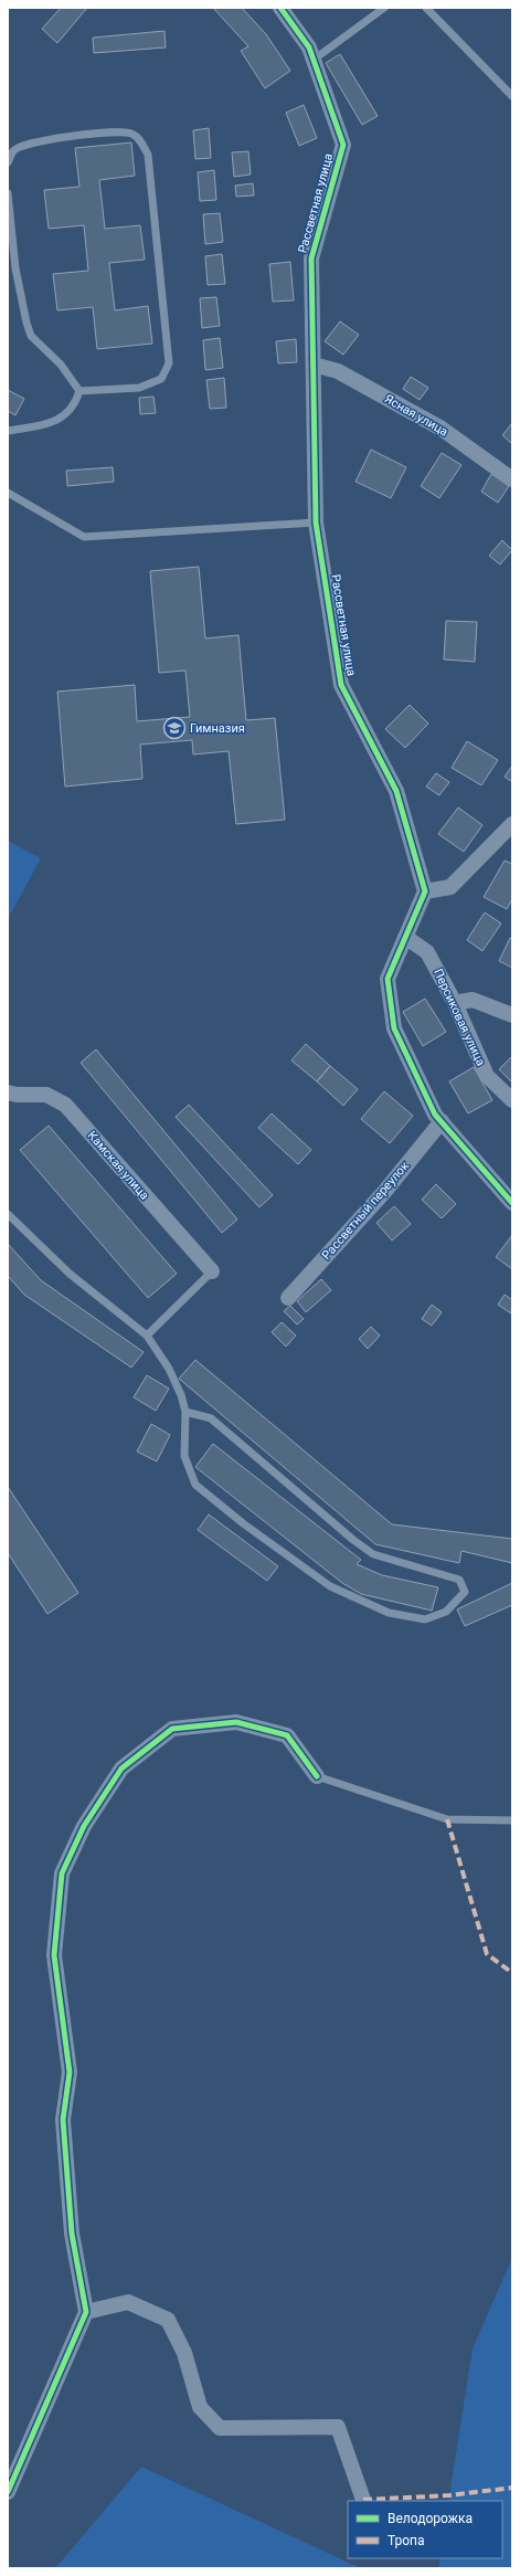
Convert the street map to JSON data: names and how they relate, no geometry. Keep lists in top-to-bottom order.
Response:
{
  "streets": {
    "street": [
      "Рассветная улица",
      "Ясная улица",
      "Персиковая улица",
      "Камская улица",
      "Рассветный переулок"
    ]
  },
  "crossings": [
    ["Рассветная улица", "Ясная улица"]
  ],
  "places": {
    "school or university": ["Гимназия"]
  },
  "legend": ["Велодорожка", "Тропа"]
}
